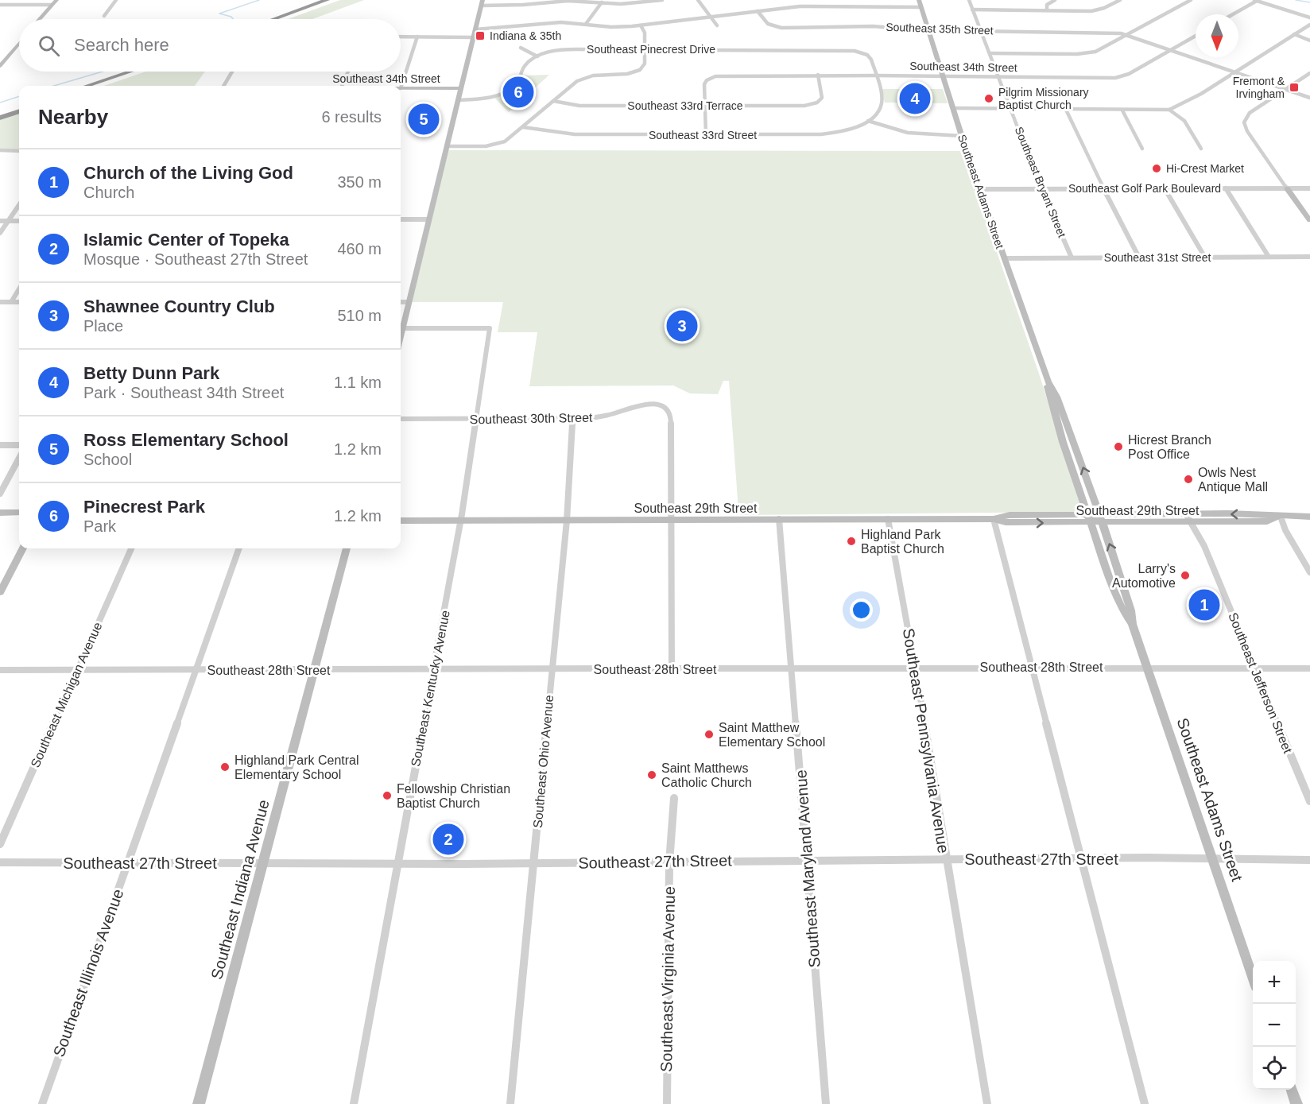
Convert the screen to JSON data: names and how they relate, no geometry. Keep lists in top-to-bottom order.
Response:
{
  "streets": {
    "main road": [
      "Southeast 34th Street",
      "Southeast Adams Street",
      "Southeast 29th Street",
      "Southeast Indiana Avenue"
    ],
    "street": [
      "Southeast 35th Street",
      "Southeast Pinecrest Drive",
      "Southeast 33rd Terrace",
      "Southeast 33rd Street",
      "Southeast Bryant Street",
      "Southeast Golf Park Boulevard",
      "Southeast 31st Street",
      "Southeast 30th Street",
      "Southeast 28th Street",
      "Southeast Jefferson Street",
      "Southeast Kentucky Avenue",
      "Southeast Michigan Avenue",
      "Southeast Pennsylvania Avenue",
      "Southeast Ohio Avenue",
      "Southeast 27th Street",
      "Southeast Maryland Avenue",
      "Southeast Illinois Avenue",
      "Southeast Virginia Avenue"
    ]
  },
  "crossings": [
    ["Southeast 35th Street", "Southeast 34th Street"],
    ["Southeast 35th Street", "Southeast Bryant Street"],
    ["Southeast 35th Street", "Southeast Adams Street"],
    ["Southeast Pinecrest Drive", "Southeast 34th Street"],
    ["Southeast 34th Street", "Southeast 33rd Terrace"],
    ["Southeast 34th Street", "Southeast Bryant Street"],
    ["Southeast 34th Street", "Southeast Adams Street"],
    ["Southeast Bryant Street", "Southeast Golf Park Boulevard"],
    ["Southeast Bryant Street", "Southeast 31st Street"],
    ["Southeast Golf Park Boulevard", "Southeast Adams Street"],
    ["Southeast Adams Street", "Southeast 31st Street"],
    ["Southeast Adams Street", "Southeast 29th Street"],
    ["Southeast Adams Street", "Southeast 28th Street"],
    ["Southeast Adams Street", "Southeast 27th Street"],
    ["Southeast 30th Street", "Southeast 29th Street"],
    ["Southeast 30th Street", "Southeast Kentucky Avenue"],
    ["Southeast 30th Street", "Southeast Ohio Avenue"],
    ["Southeast 29th Street", "Southeast Jefferson Street"],
    ["Southeast 29th Street", "Southeast Kentucky Avenue"],
    ["Southeast 29th Street", "Southeast Pennsylvania Avenue"],
    ["Southeast 29th Street", "Southeast Ohio Avenue"],
    ["Southeast 29th Street", "Southeast Maryland Avenue"],
    ["Southeast 28th Street", "Southeast Jefferson Street"],
    ["Southeast 28th Street", "Southeast Kentucky Avenue"],
    ["Southeast 28th Street", "Southeast Michigan Avenue"],
    ["Southeast 28th Street", "Southeast Pennsylvania Avenue"],
    ["Southeast 28th Street", "Southeast Ohio Avenue"],
    ["Southeast 28th Street", "Southeast Maryland Avenue"],
    ["Southeast 28th Street", "Southeast Indiana Avenue"],
    ["Southeast 28th Street", "Southeast Illinois Avenue"],
    ["Southeast Kentucky Avenue", "Southeast 27th Street"],
    ["Southeast Pennsylvania Avenue", "Southeast 27th Street"],
    ["Southeast Ohio Avenue", "Southeast 27th Street"],
    ["Southeast 27th Street", "Southeast Maryland Avenue"],
    ["Southeast 27th Street", "Southeast Indiana Avenue"],
    ["Southeast 27th Street", "Southeast Illinois Avenue"],
    ["Southeast 27th Street", "Southeast Virginia Avenue"]
  ],
  "places": {
    "transit": ["Indiana & 35th", "Fremont & Irvingham"],
    "other": [
      "Pilgrim Missionary Baptist Church",
      "Hi-Crest Market",
      "Hicrest Branch Post Office",
      "Owls Nest Antique Mall",
      "Highland Park Baptist Church",
      "Larry's Automotive",
      "Saint Matthew Elementary School",
      "Highland Park Central Elementary School",
      "Saint Matthews Catholic Church",
      "Fellowship Christian Baptist Church"
    ]
  },
  "north": "bottom",
  "page": {
    "search": "Search here",
    "pins": [
      "6",
      "4",
      "5",
      "3",
      "1",
      "2"
    ],
    "heading": ["Nearby", "6 results"],
    "list": [
      {
        "mark": "1",
        "name": "Church of the Living God",
        "note": "Church",
        "value": "350 m"
      },
      {
        "mark": "2",
        "name": "Islamic Center of Topeka",
        "note": "Mosque · Southeast 27th Street",
        "value": "460 m"
      },
      {
        "mark": "3",
        "name": "Shawnee Country Club",
        "note": "Place",
        "value": "510 m"
      },
      {
        "mark": "4",
        "name": "Betty Dunn Park",
        "note": "Park · Southeast 34th Street",
        "value": "1.1 km"
      },
      {
        "mark": "5",
        "name": "Ross Elementary School",
        "note": "School",
        "value": "1.2 km"
      },
      {
        "mark": "6",
        "name": "Pinecrest Park",
        "note": "Park",
        "value": "1.2 km"
      }
    ],
    "map_buttons": ["+", "−"]
  }
}
